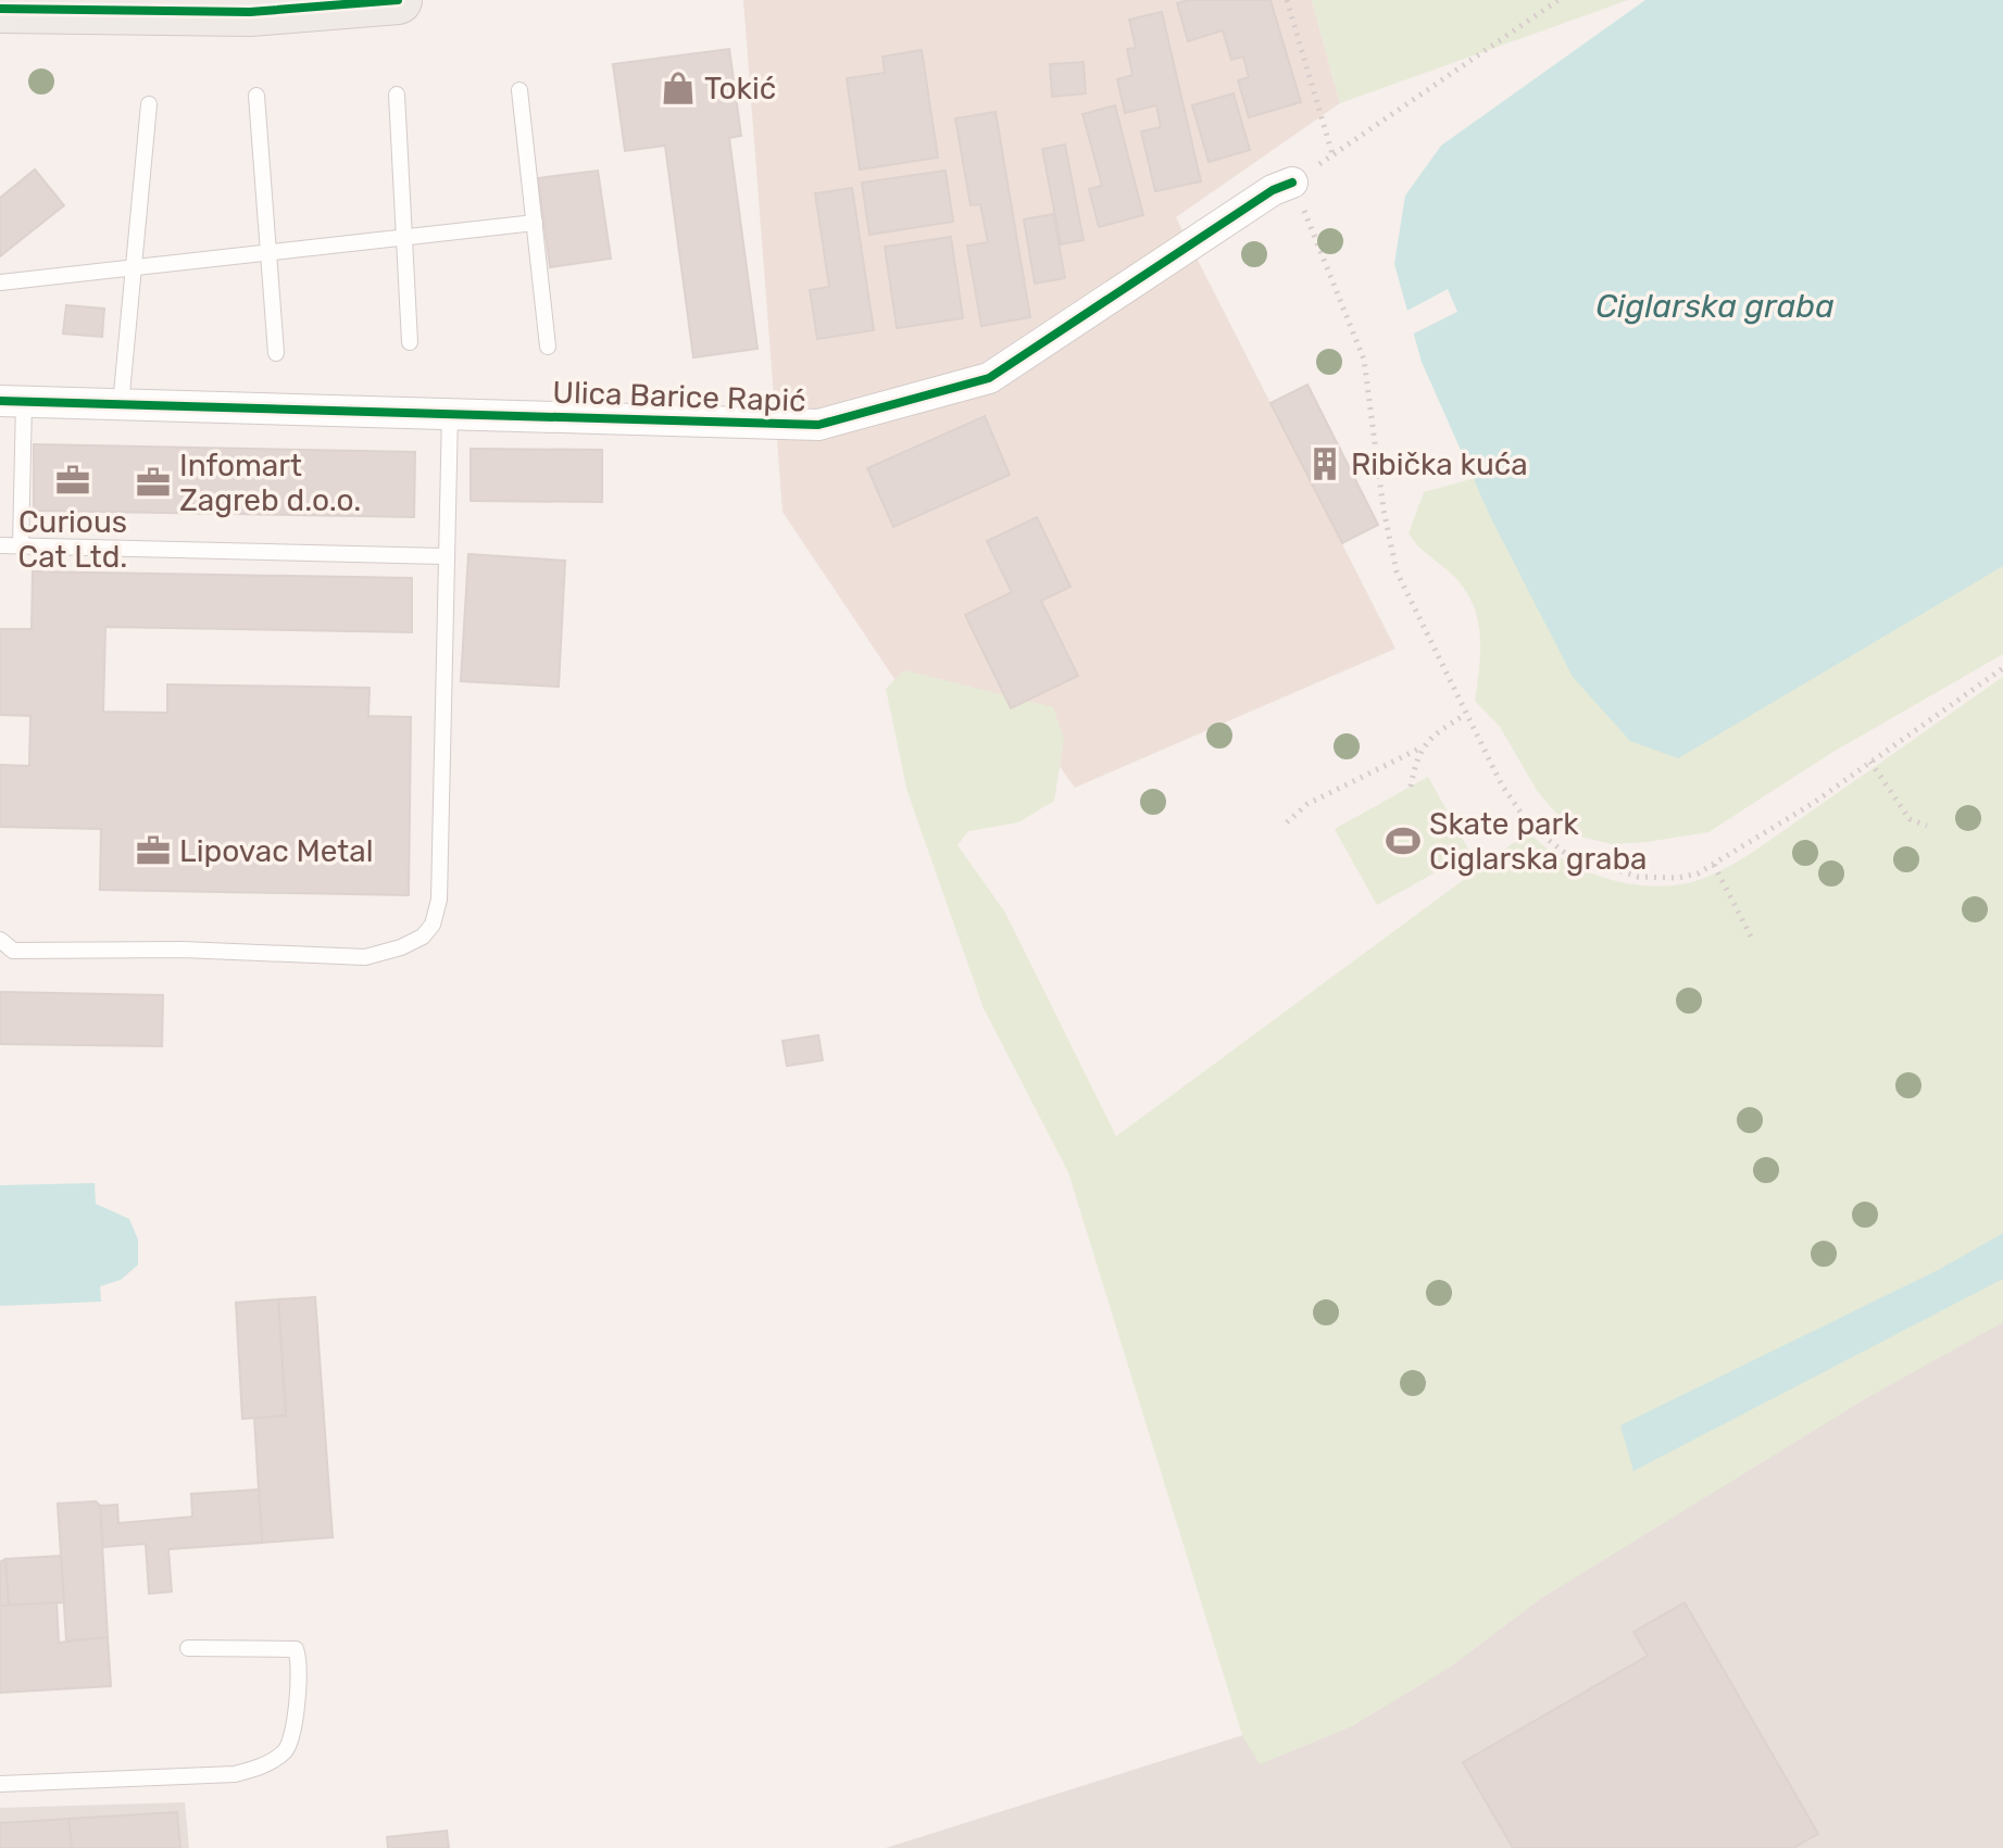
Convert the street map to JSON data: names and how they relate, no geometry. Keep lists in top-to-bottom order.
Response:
{
  "streets": {
    "street": ["Ulica Barice Rapić"]
  },
  "water": ["Ciglarska graba"],
  "places": {
    "shop": ["Tokić"],
    "building": ["Ribička kuća"],
    "office": ["Curious Cat Ltd.", "Infomart Zagreb d.o.o.", "Lipovac Metal"],
    "sports": ["Skate park Ciglarska graba"]
  }
}
